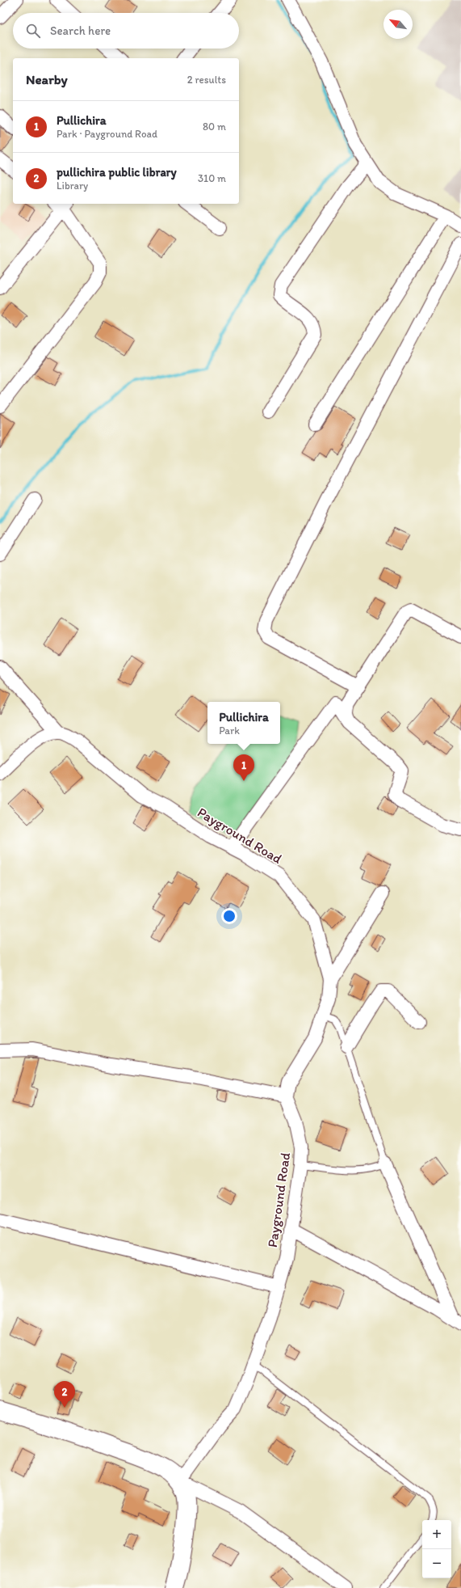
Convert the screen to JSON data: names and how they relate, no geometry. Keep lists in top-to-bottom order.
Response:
{
  "streets": {
    "street": ["Payground Road"]
  },
  "north": "top left",
  "page": {
    "search": "Search here",
    "heading": ["Nearby", "2 results"],
    "list": [
      {
        "mark": "1",
        "name": "Pullichira",
        "note": "Park · Payground Road",
        "value": "80 m"
      },
      {
        "mark": "2",
        "name": "pullichira public library",
        "note": "Library",
        "value": "310 m"
      }
    ],
    "popup": ["Pullichira", "Park"],
    "pins": ["1", "2"],
    "map_buttons": ["+", "−"]
  }
}
